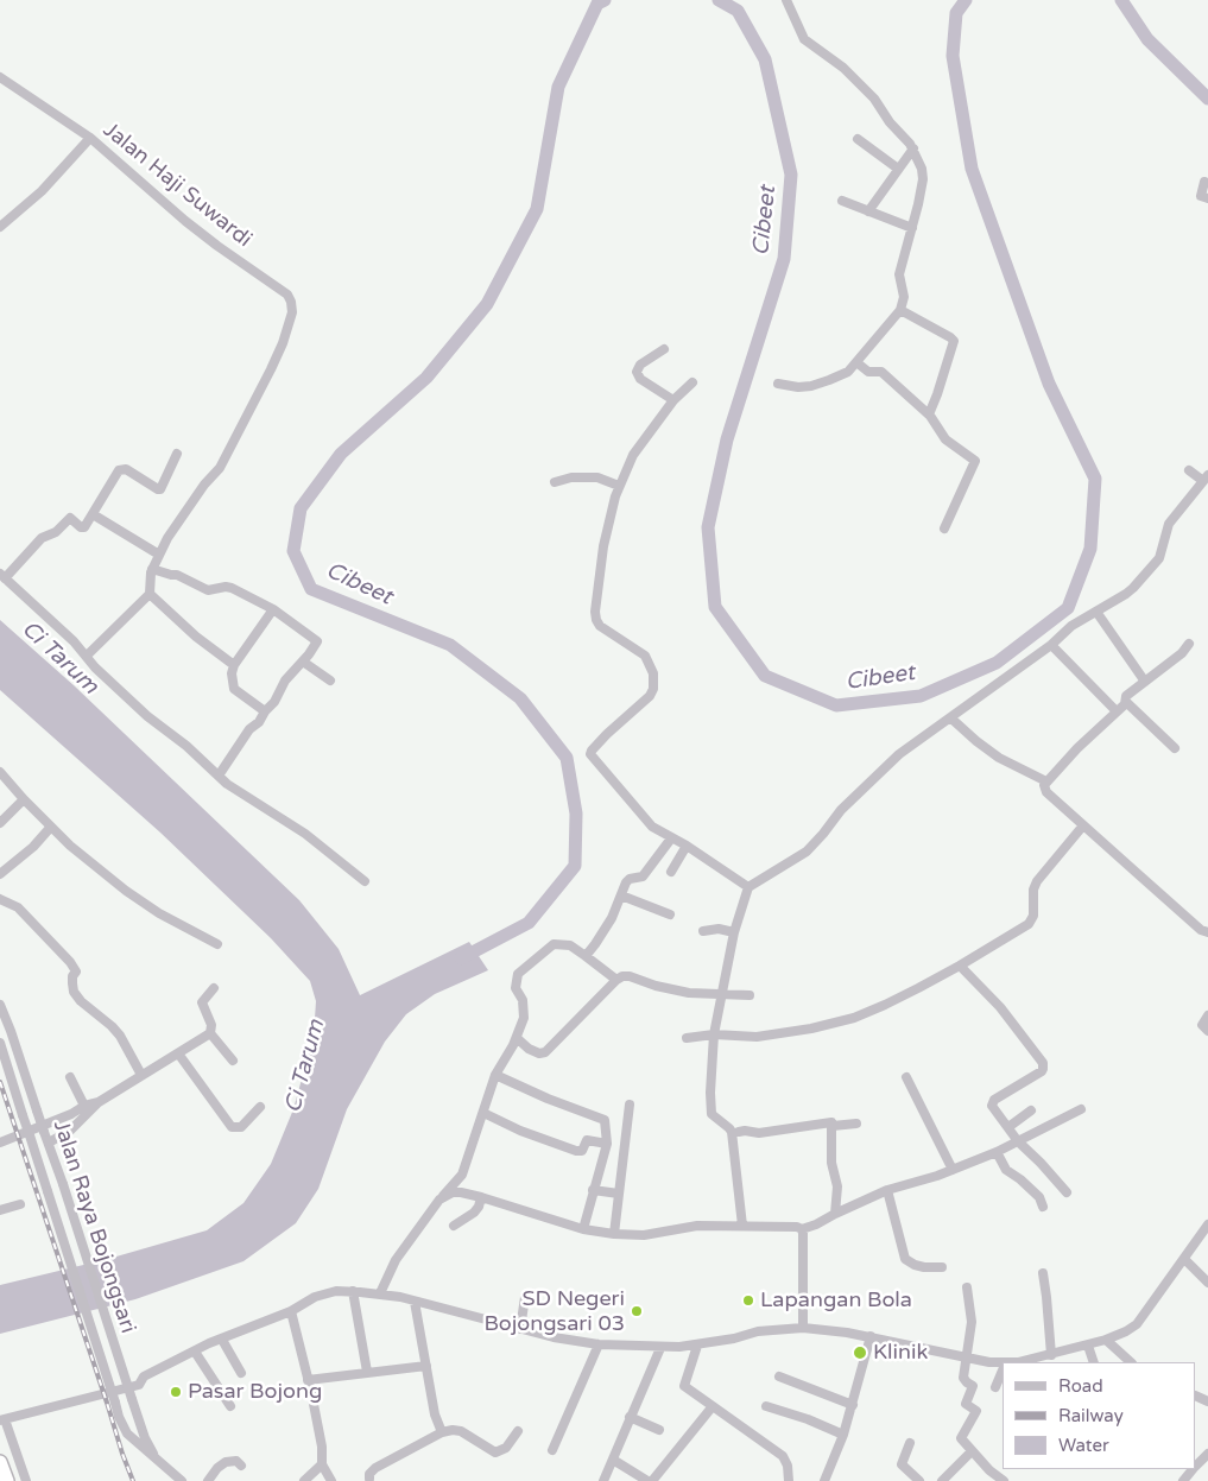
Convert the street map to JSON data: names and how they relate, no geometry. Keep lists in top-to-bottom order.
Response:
{
  "streets": {
    "street": ["Jalan Haji Suwardi", "Jalan Raya Bojongsari"]
  },
  "water": ["Cibeet", "Ci Tarum"],
  "places": [
    "Lapangan Bola",
    "SD Negeri Bojongsari 03",
    "Klinik",
    "Pasar Bojong"
  ],
  "legend": ["Road", "Railway", "Water"]
}
